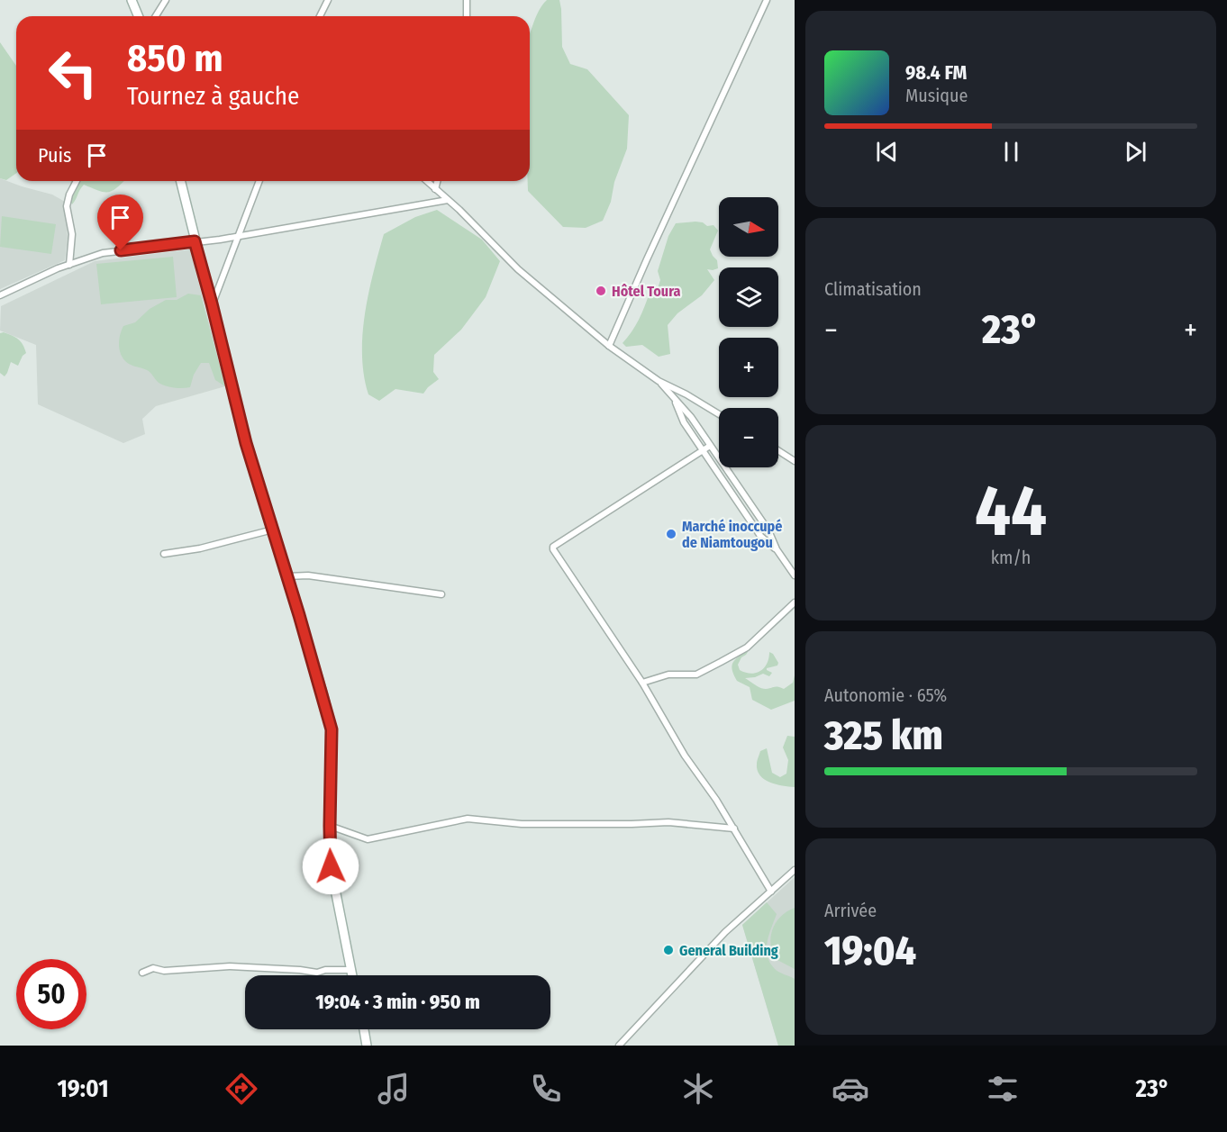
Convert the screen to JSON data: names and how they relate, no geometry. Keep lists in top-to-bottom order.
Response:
{
  "places": ["Hôtel Toura", "Marché inoccupé de Niamtougou", "General Building"],
  "north": "right",
  "page": {
    "turn": ["850 m", "Tournez à gauche"],
    "song": ["98.4 FM", "Musique"],
    "then": "Puis",
    "map_buttons": ["+", "−"],
    "tile": [
      "Climatisation",
      ["44", "km/h"],
      ["Autonomie · 65%", "325 km"],
      ["Arrivée", "19:04"]
    ],
    "heat": ["−", "23°", "+"],
    "limit": "50",
    "trip": "19:04 · 3 min · 950 m",
    "tabs": ["19:01", "23°"]
  }
}
